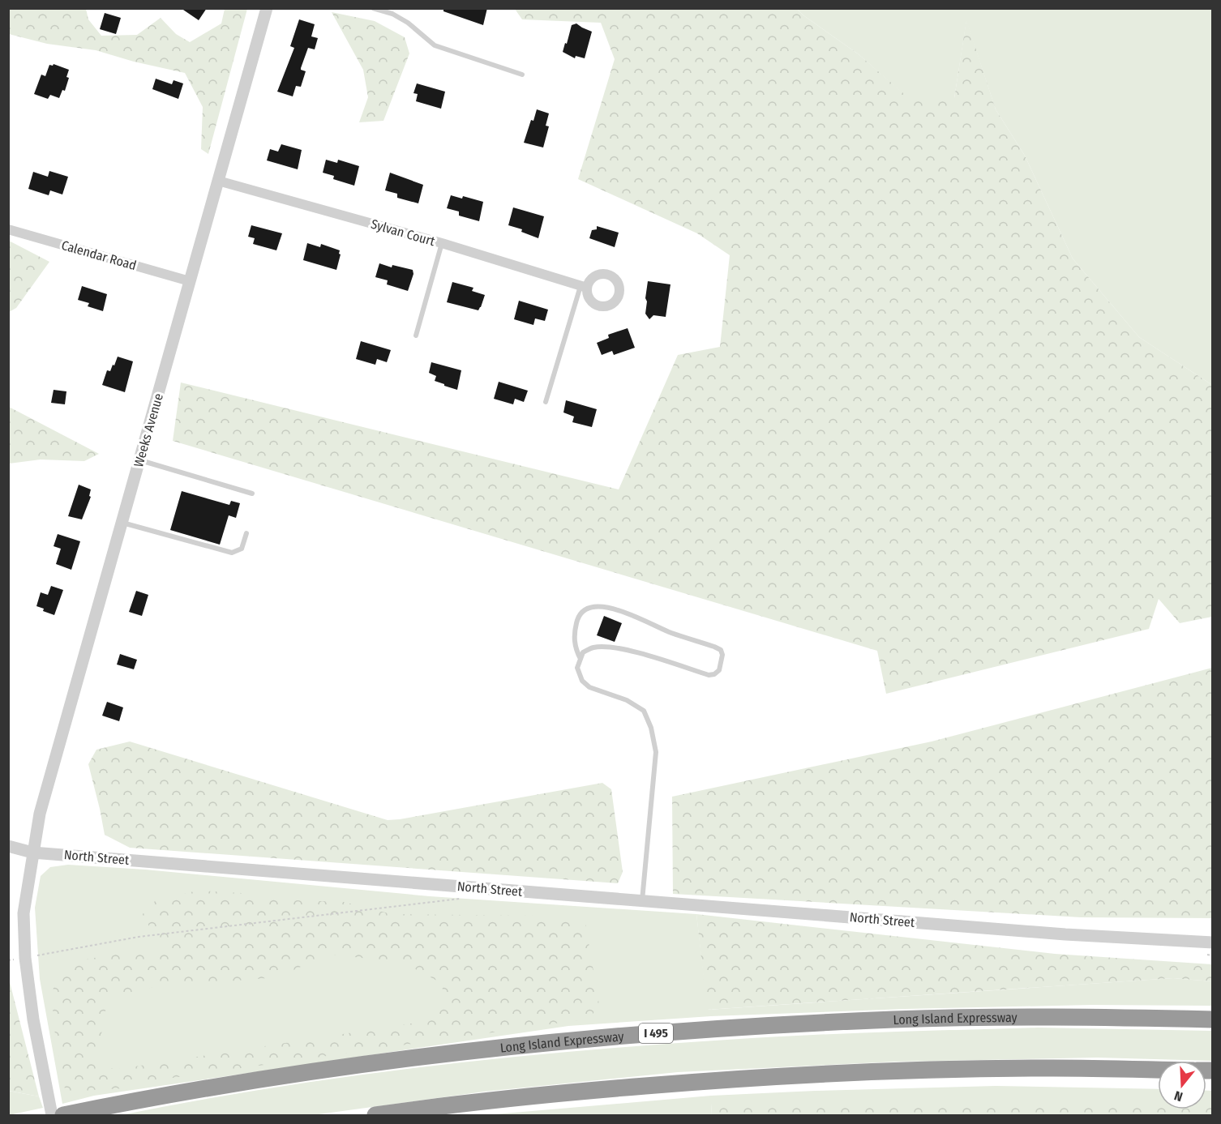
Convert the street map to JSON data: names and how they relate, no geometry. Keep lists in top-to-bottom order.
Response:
{
  "streets": {
    "highway": ["Long Island Expressway", "I 495"],
    "street": [
      "Sylvan Court",
      "Calendar Road",
      "Weeks Avenue",
      "North Street"
    ]
  },
  "crossings": [
    ["Sylvan Court", "Weeks Avenue"],
    ["Calendar Road", "Weeks Avenue"],
    ["Weeks Avenue", "North Street"]
  ],
  "north": "bottom"
}
